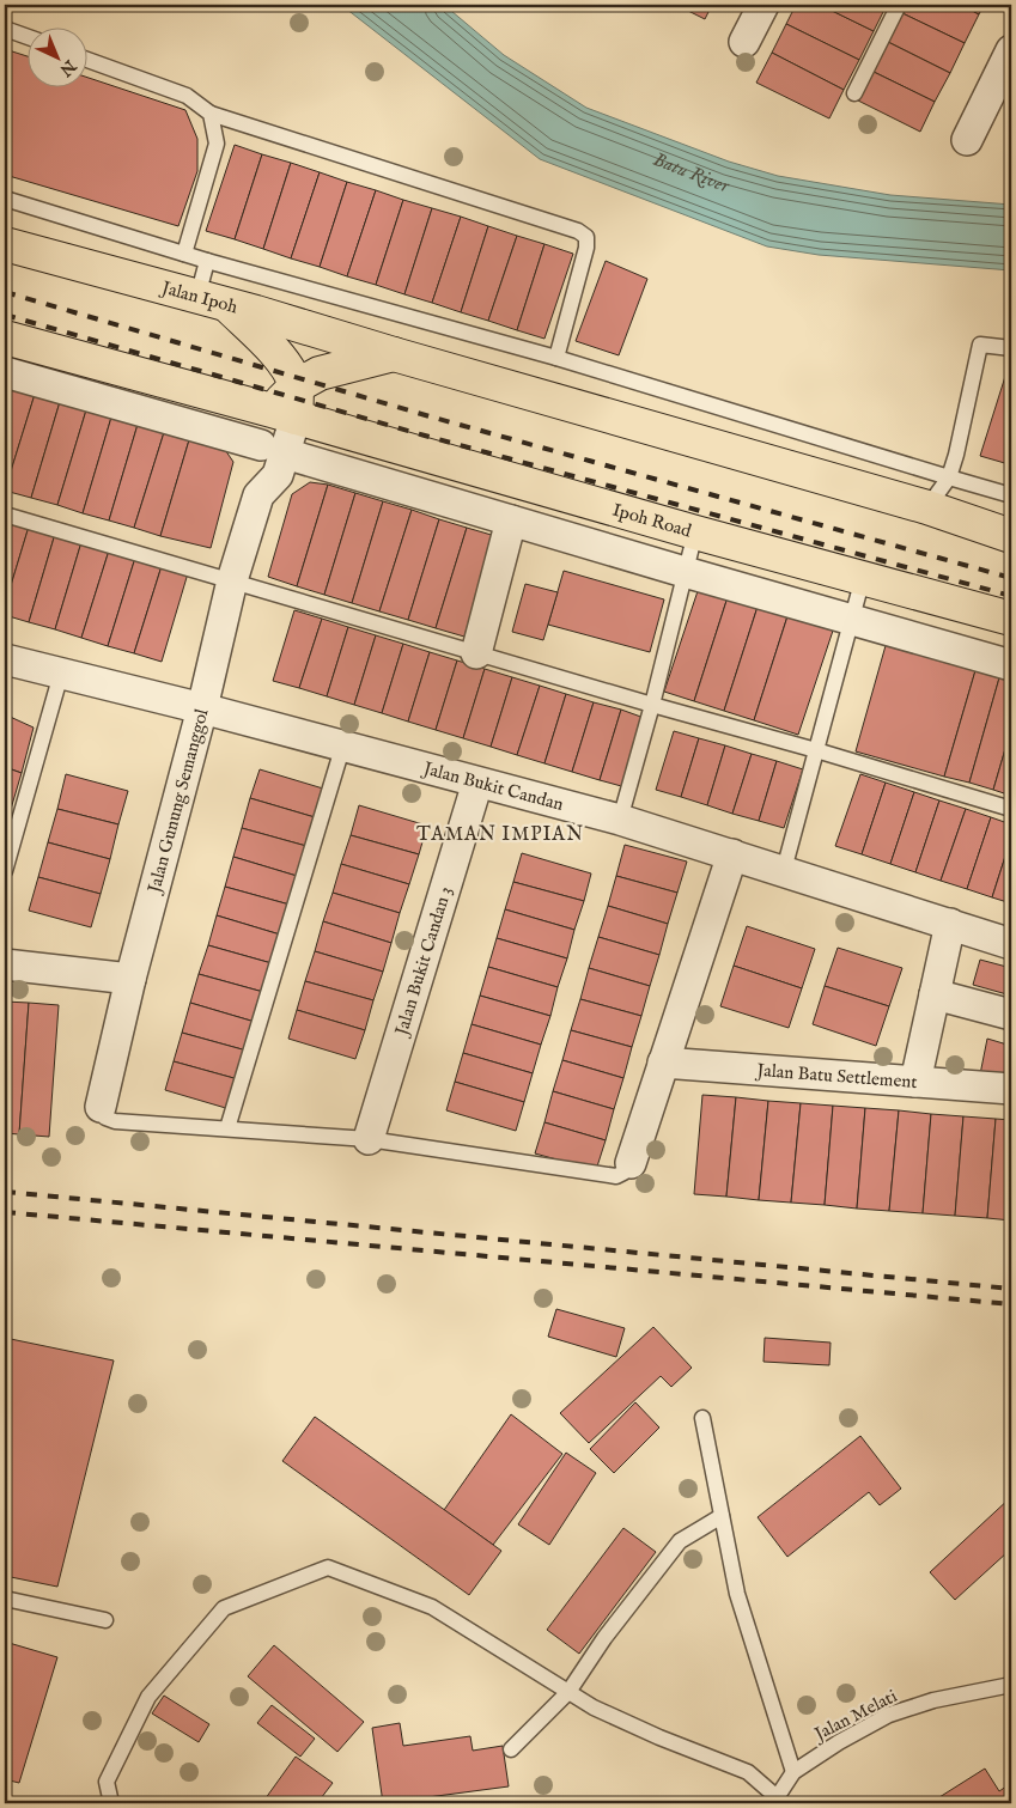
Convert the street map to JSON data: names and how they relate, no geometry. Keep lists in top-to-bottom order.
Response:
{
  "streets": {
    "main road": ["Jalan Ipoh", "Ipoh Road"],
    "street": [
      "Jalan Bukit Candan",
      "Jalan Gunung Semanggol",
      "Jalan Bukit Candan 3",
      "Jalan Batu Settlement"
    ],
    "lane": ["Jalan Melati"]
  },
  "crossings": [
    ["Ipoh Road", "Jalan Gunung Semanggol"],
    ["Jalan Bukit Candan", "Jalan Gunung Semanggol"],
    ["Jalan Bukit Candan", "Jalan Bukit Candan 3"]
  ],
  "districts": ["TAMAN IMPIAN"],
  "water": ["Batu River"],
  "north": "bottom right"
}
